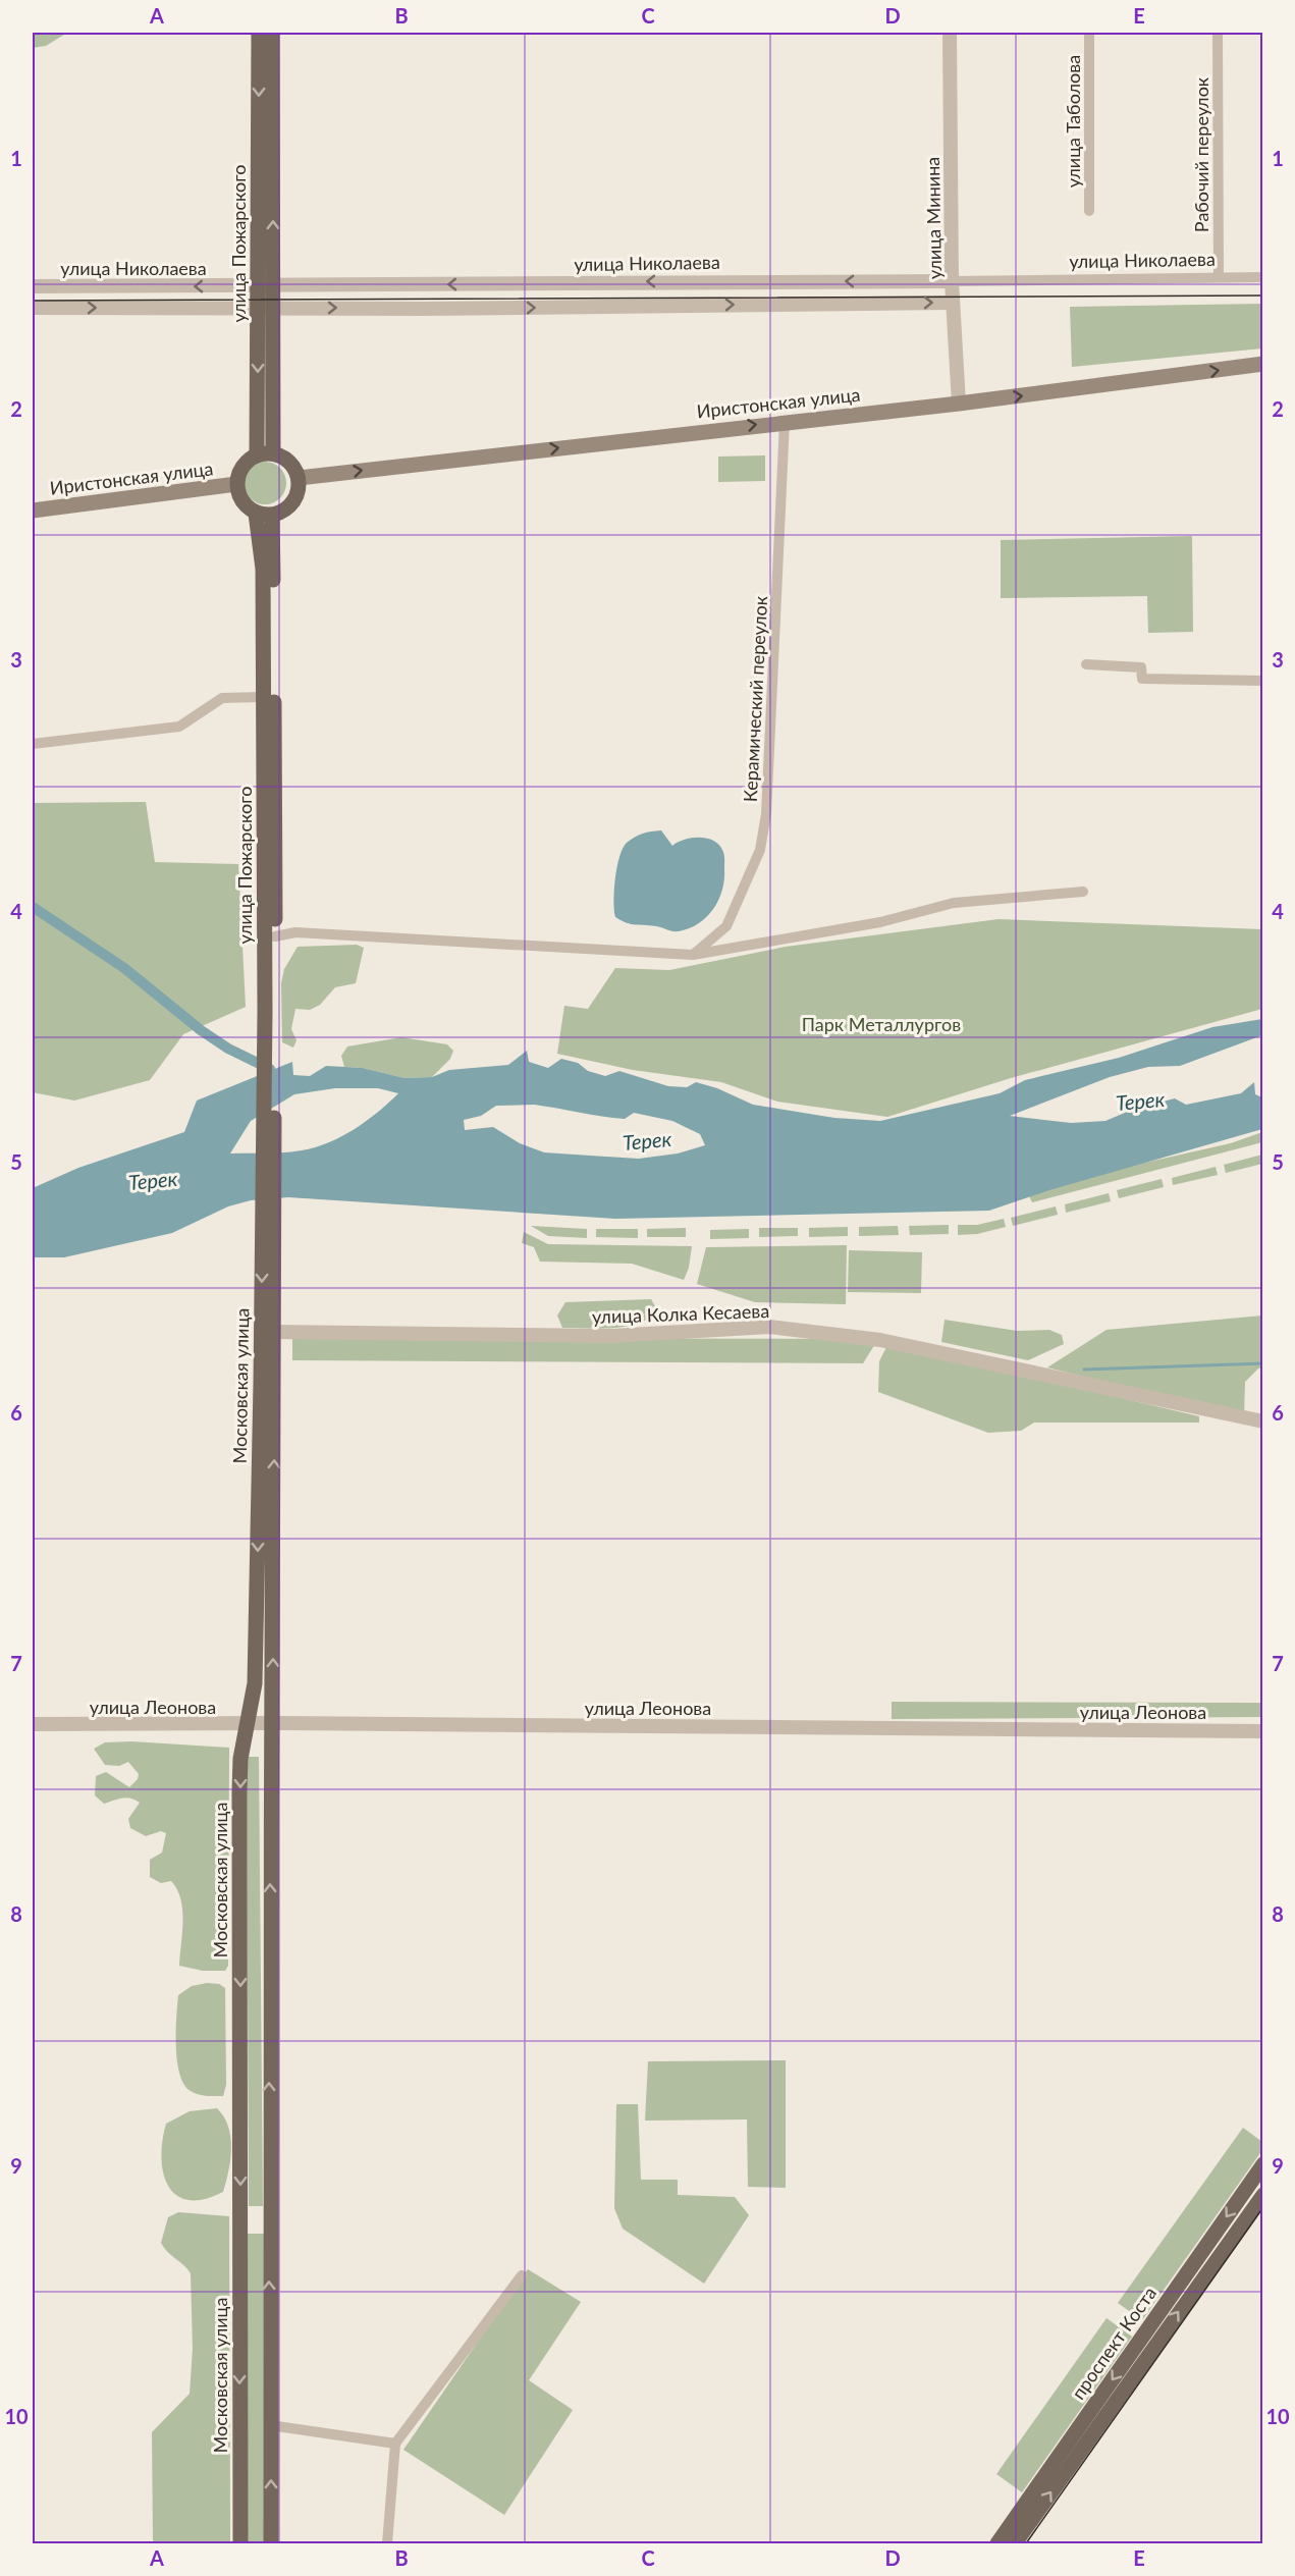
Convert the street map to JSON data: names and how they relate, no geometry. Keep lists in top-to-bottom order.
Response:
{
  "streets": {
    "main road": [
      "улица Пожарского",
      "Иристонская улица",
      "Московская улица",
      "проспект Коста"
    ],
    "street": [
      "улица Таболова",
      "Рабочий переулок",
      "улица Минина",
      "улица Николаева",
      "Керамический переулок",
      "улица Колка Кесаева",
      "улица Леонова"
    ]
  },
  "crossings": [
    ["Рабочий переулок", "улица Николаева"],
    ["улица Минина", "улица Николаева"],
    ["улица Минина", "Иристонская улица"],
    ["улица Пожарского", "улица Николаева"],
    ["улица Пожарского", "Иристонская улица"],
    ["улица Пожарского", "Московская улица"],
    ["Иристонская улица", "Керамический переулок"],
    ["улица Колка Кесаева", "Московская улица"],
    ["Московская улица", "улица Леонова"]
  ],
  "one_way": ["Иристонская улица"],
  "water": ["Терек"],
  "parks": ["Парк Металлургов"],
  "grid": {
    "columns": [
      "A",
      "B",
      "C",
      "D",
      "E"
    ],
    "rows": [
      "1",
      "2",
      "3",
      "4",
      "5",
      "6",
      "7",
      "8",
      "9",
      "10"
    ]
  }
}
